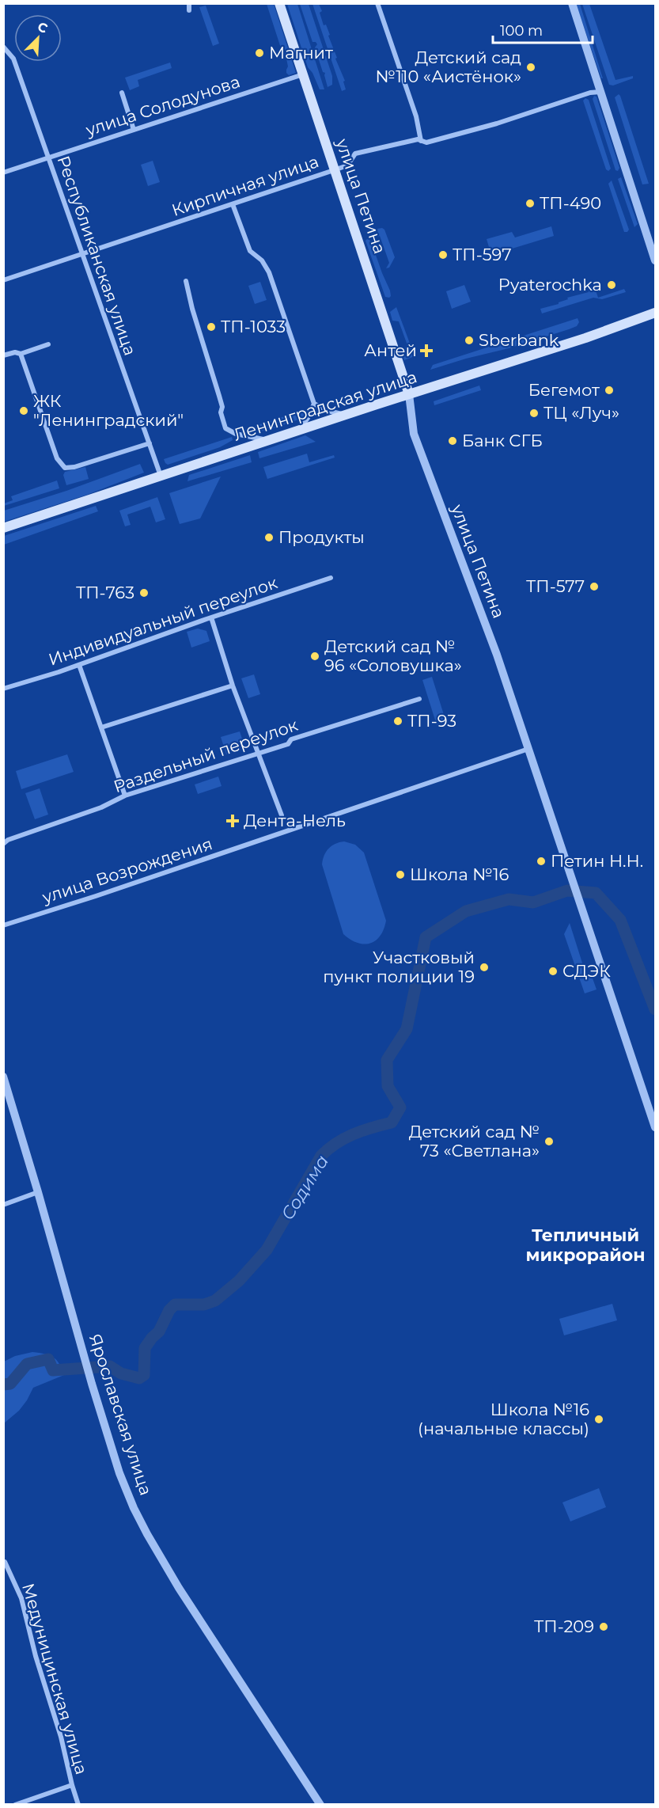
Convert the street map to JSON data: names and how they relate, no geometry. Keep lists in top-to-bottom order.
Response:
{
  "streets": {
    "main road": ["улица Петина", "Ленинградская улица"],
    "street": [
      "улица Солодунова",
      "Кирпичная улица",
      "Республиканская улица",
      "Индивидуальный переулок",
      "Раздельный переулок",
      "улица Возрождения",
      "Ярославская улица",
      "Медуницинская улица"
    ]
  },
  "crossings": [
    ["улица Солодунова", "улица Петина"],
    ["улица Солодунова", "Республиканская улица"],
    ["Кирпичная улица", "улица Петина"],
    ["Кирпичная улица", "Республиканская улица"],
    ["улица Петина", "Ленинградская улица"],
    ["улица Петина", "улица Возрождения"],
    ["Республиканская улица", "Ленинградская улица"]
  ],
  "districts": ["Тепличный микрорайон"],
  "water": ["Содима"],
  "places": {
    "other": [
      "Магнит",
      "Детский сад №110 «Аистёнок»",
      "ТП-490",
      "ТП-597",
      "Pyaterochka",
      "ТП-1033",
      "Sberbank",
      "Бегемот",
      "ЖК \"Ленинградский\"",
      "ТЦ «Луч»",
      "Банк СГБ",
      "Продукты",
      "ТП-577",
      "ТП-763",
      "Детский сад № 96 «Соловушка»",
      "ТП-93",
      "Петин Н.Н.",
      "Школа №16",
      "Участковый пункт полиции 19",
      "СДЭК",
      "Детский сад № 73 «Светлана»",
      "Школа №16 (начальные классы)",
      "ТП-209"
    ],
    "health": ["Антей", "Дента-Нель"]
  },
  "scale_bar": "100 m",
  "north": "top right"
}
